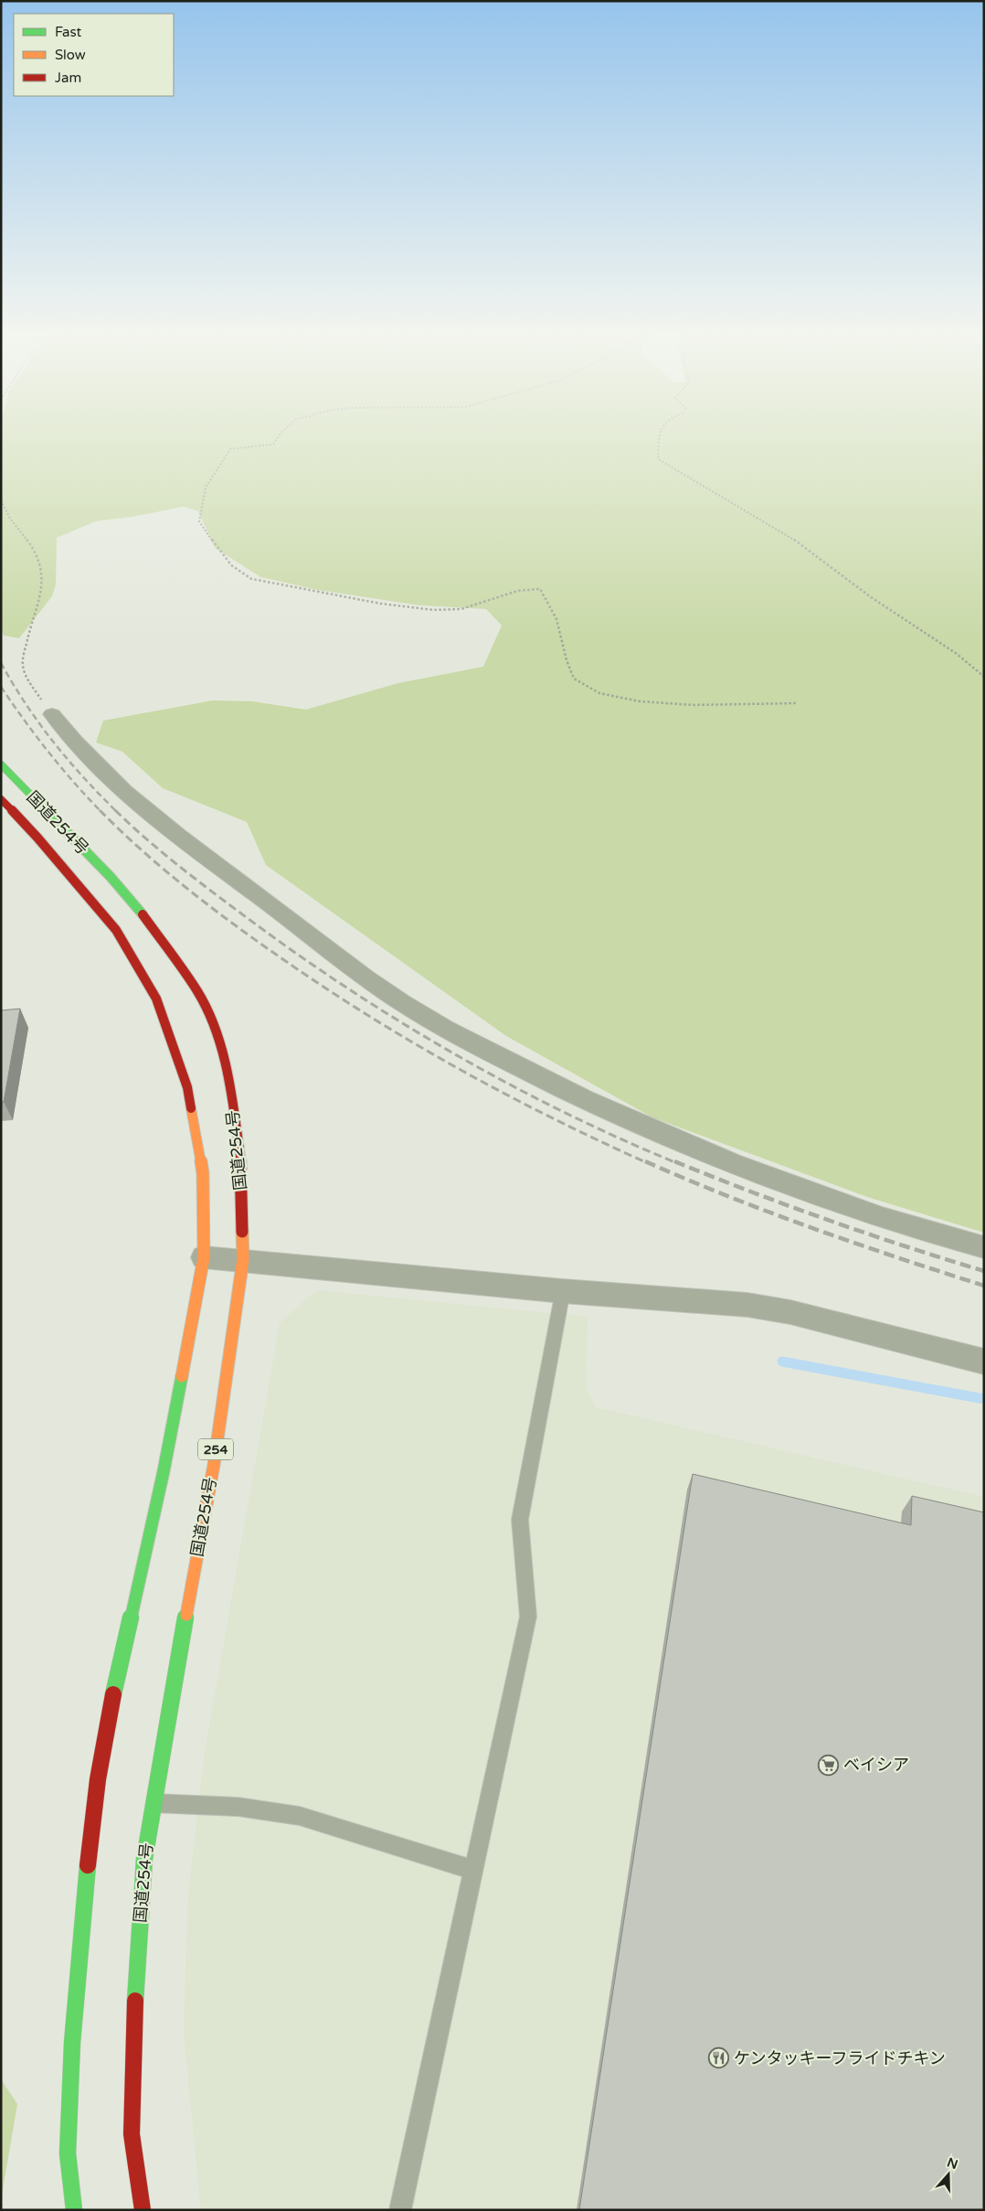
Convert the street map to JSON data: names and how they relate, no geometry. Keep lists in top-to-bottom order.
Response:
{
  "streets": {
    "highway": ["国道254号", "254"]
  },
  "places": {
    "supermarket": ["ベイシア"],
    "restaurant": ["ケンタッキーフライドチキン"]
  },
  "legend": ["Fast", "Slow", "Jam"],
  "north": "top"
}
